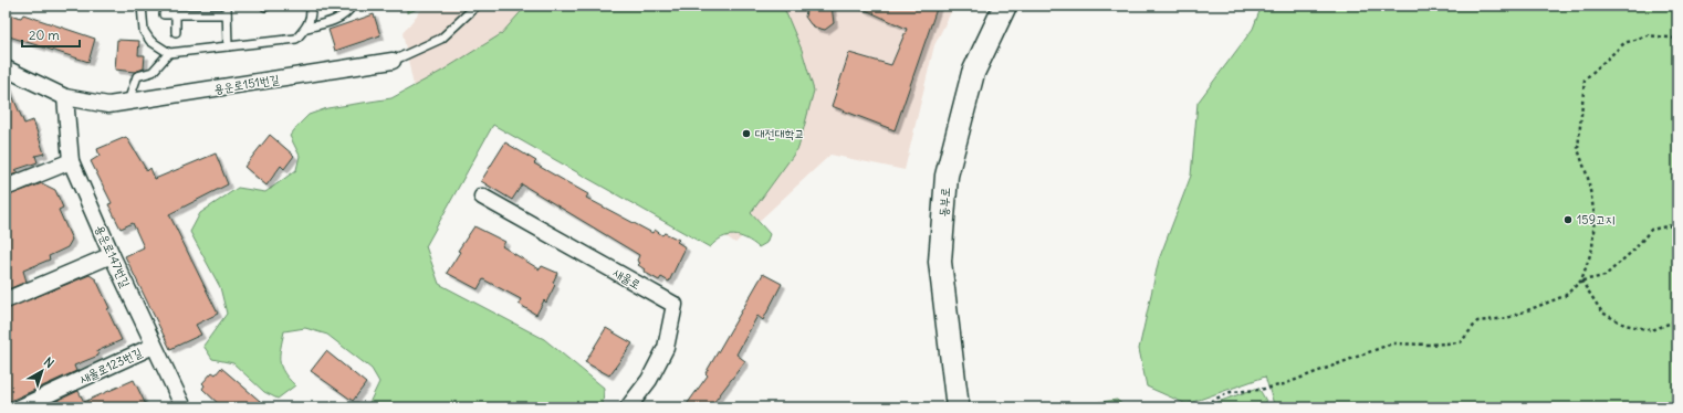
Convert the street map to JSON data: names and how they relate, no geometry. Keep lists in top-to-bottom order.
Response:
{
  "streets": {
    "main road": ["동부로"],
    "street": [
      "용운로151번길",
      "용운로147번길",
      "새울로",
      "새울로123번길"
    ]
  },
  "crossings": [
    ["용운로151번길", "용운로147번길"],
    ["용운로147번길", "새울로123번길"]
  ],
  "places": ["대전대학교", "159고지"],
  "scale_bar": "20 m",
  "north": "top right"
}
